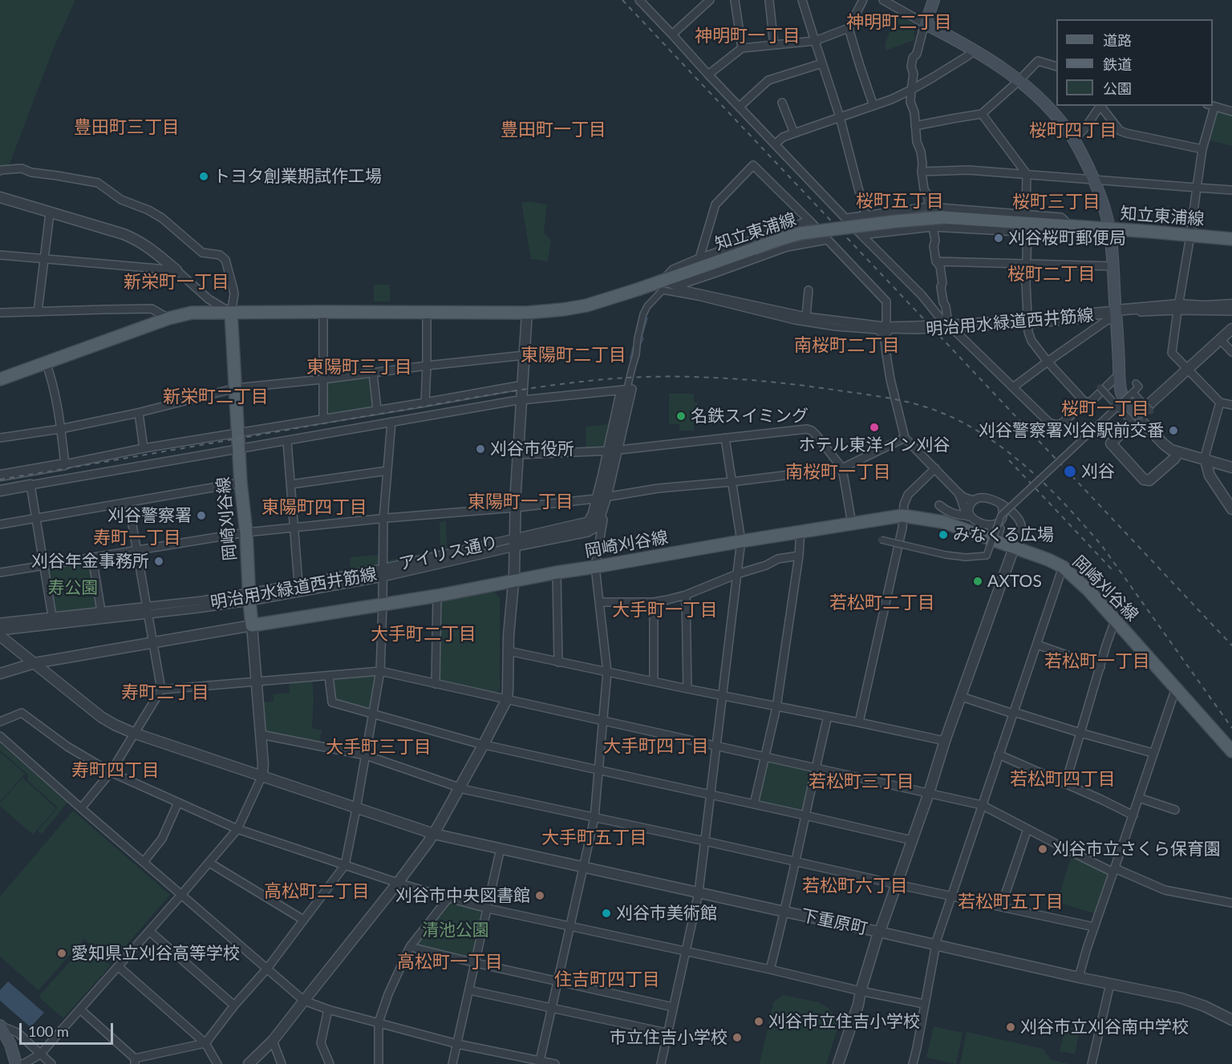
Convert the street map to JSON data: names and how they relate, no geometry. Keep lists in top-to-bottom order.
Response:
{
  "streets": {
    "main road": ["知立東浦線", "岡崎刈谷線"],
    "street": ["アイリス通り", "下重原町"]
  },
  "districts": [
    "神明町二丁目",
    "神明町一丁目",
    "豊田町三丁目",
    "豊田町一丁目",
    "桜町四丁目",
    "桜町五丁目",
    "桜町三丁目",
    "桜町二丁目",
    "新栄町一丁目",
    "南桜町二丁目",
    "東陽町二丁目",
    "東陽町三丁目",
    "新栄町二丁目",
    "桜町一丁目",
    "南桜町一丁目",
    "東陽町一丁目",
    "東陽町四丁目",
    "寿町一丁目",
    "若松町二丁目",
    "大手町一丁目",
    "大手町二丁目",
    "若松町一丁目",
    "寿町二丁目",
    "大手町四丁目",
    "大手町三丁目",
    "寿町四丁目",
    "若松町四丁目",
    "若松町三丁目",
    "大手町五丁目",
    "若松町六丁目",
    "高松町二丁目",
    "若松町五丁目",
    "高松町一丁目",
    "住吉町四丁目"
  ],
  "parks": ["寿公園", "清池公園"],
  "places": [
    "トヨタ創業期試作工場",
    "刈谷桜町郵便局",
    "名鉄スイミング",
    "ホテル東洋イン刈谷",
    "刈谷警察署刈谷駅前交番",
    "刈谷市役所",
    "刈谷",
    "刈谷警察署",
    "みなくる広場",
    "刈谷年金事務所",
    "AXTOS",
    "刈谷市立さくら保育園",
    "刈谷市中央図書館",
    "刈谷市美術館",
    "愛知県立刈谷高等学校",
    "刈谷市立住吉小学校",
    "刈谷市立刈谷南中学校",
    "市立住吉小学校"
  ],
  "legend": ["道路", "鉄道", "公園"],
  "scale_bar": "100 m"
}
